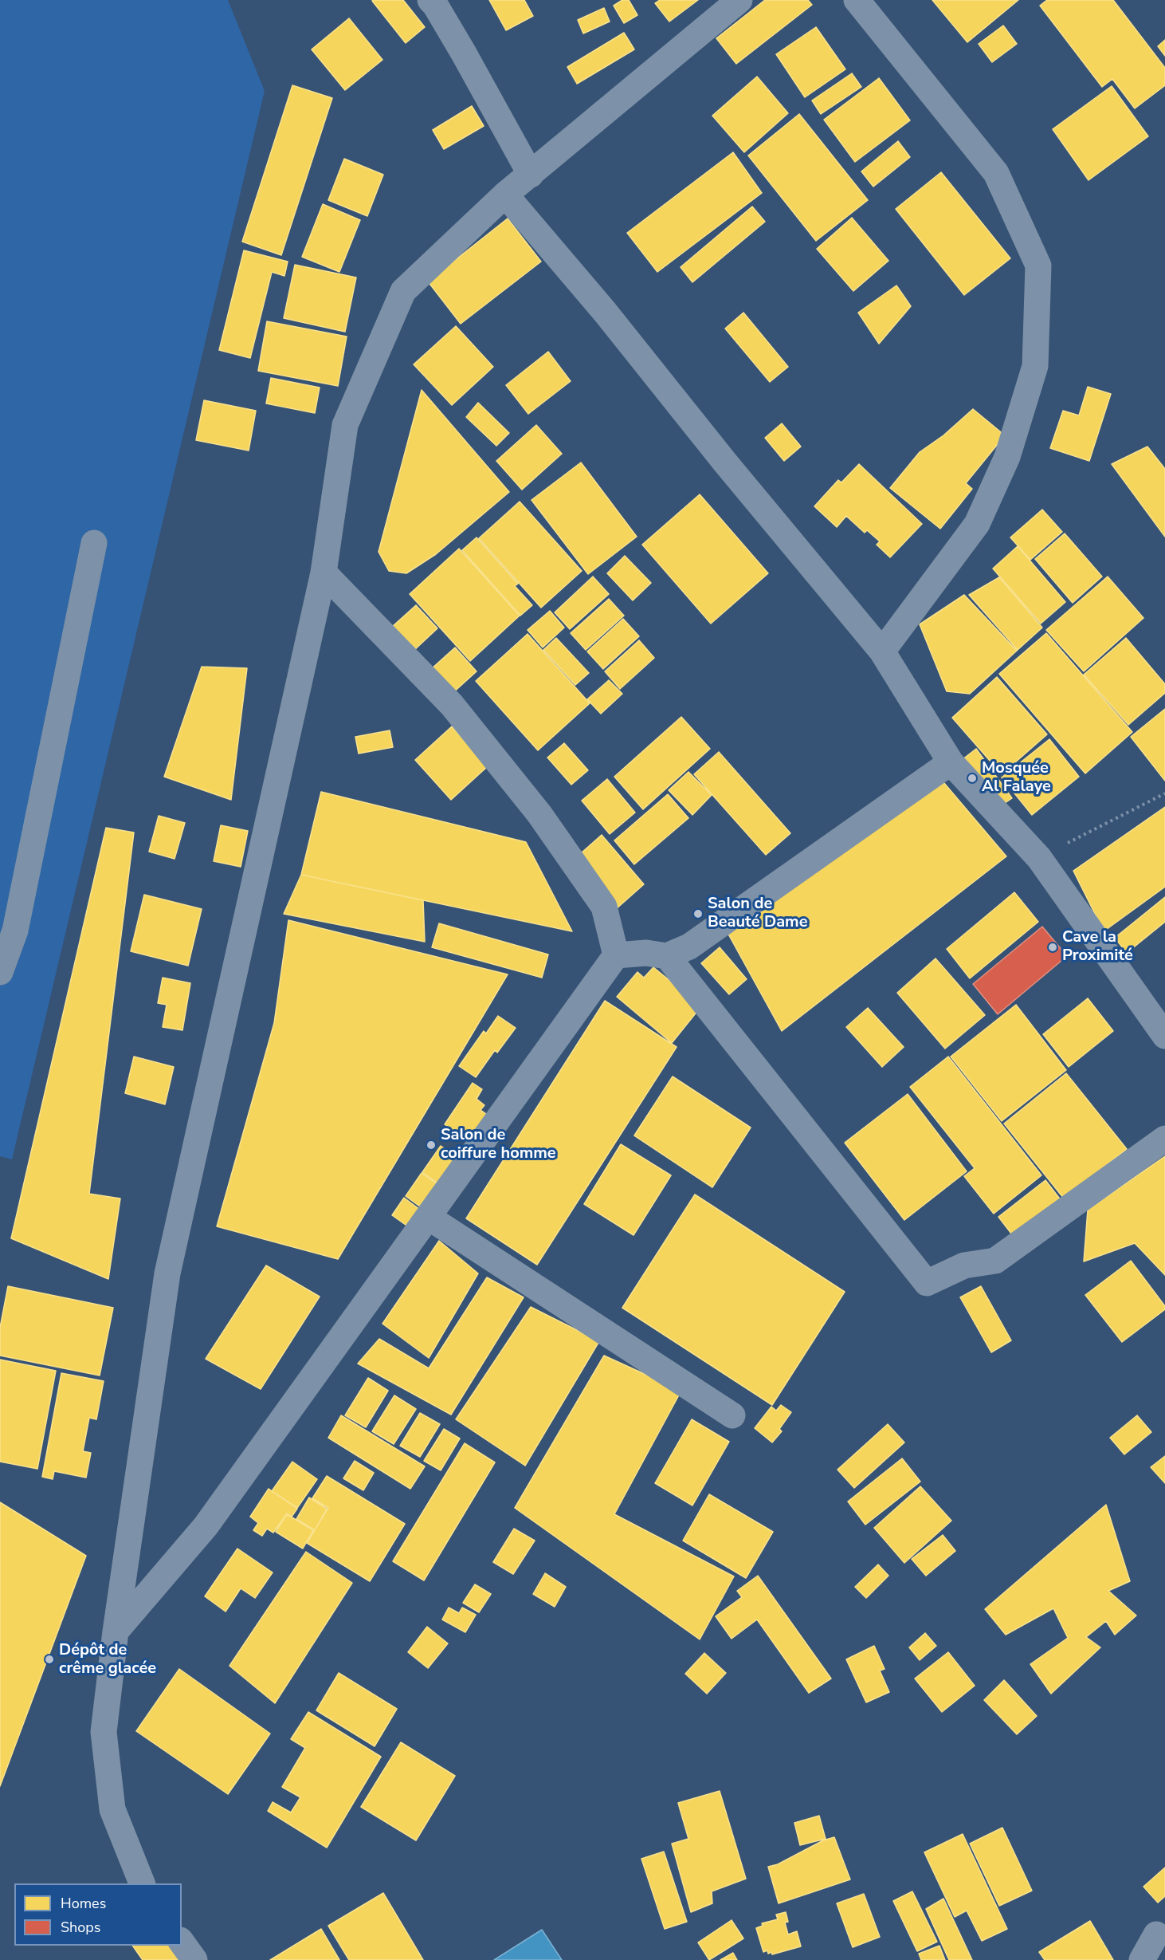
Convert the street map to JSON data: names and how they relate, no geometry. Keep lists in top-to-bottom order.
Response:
{
  "places": [
    "Mosquée Al Falaye",
    "Salon de Beauté Dame",
    "Cave la Proximité",
    "Salon de coiffure homme",
    "Dépôt de crême glacée"
  ],
  "legend": ["Homes", "Shops"]
}
